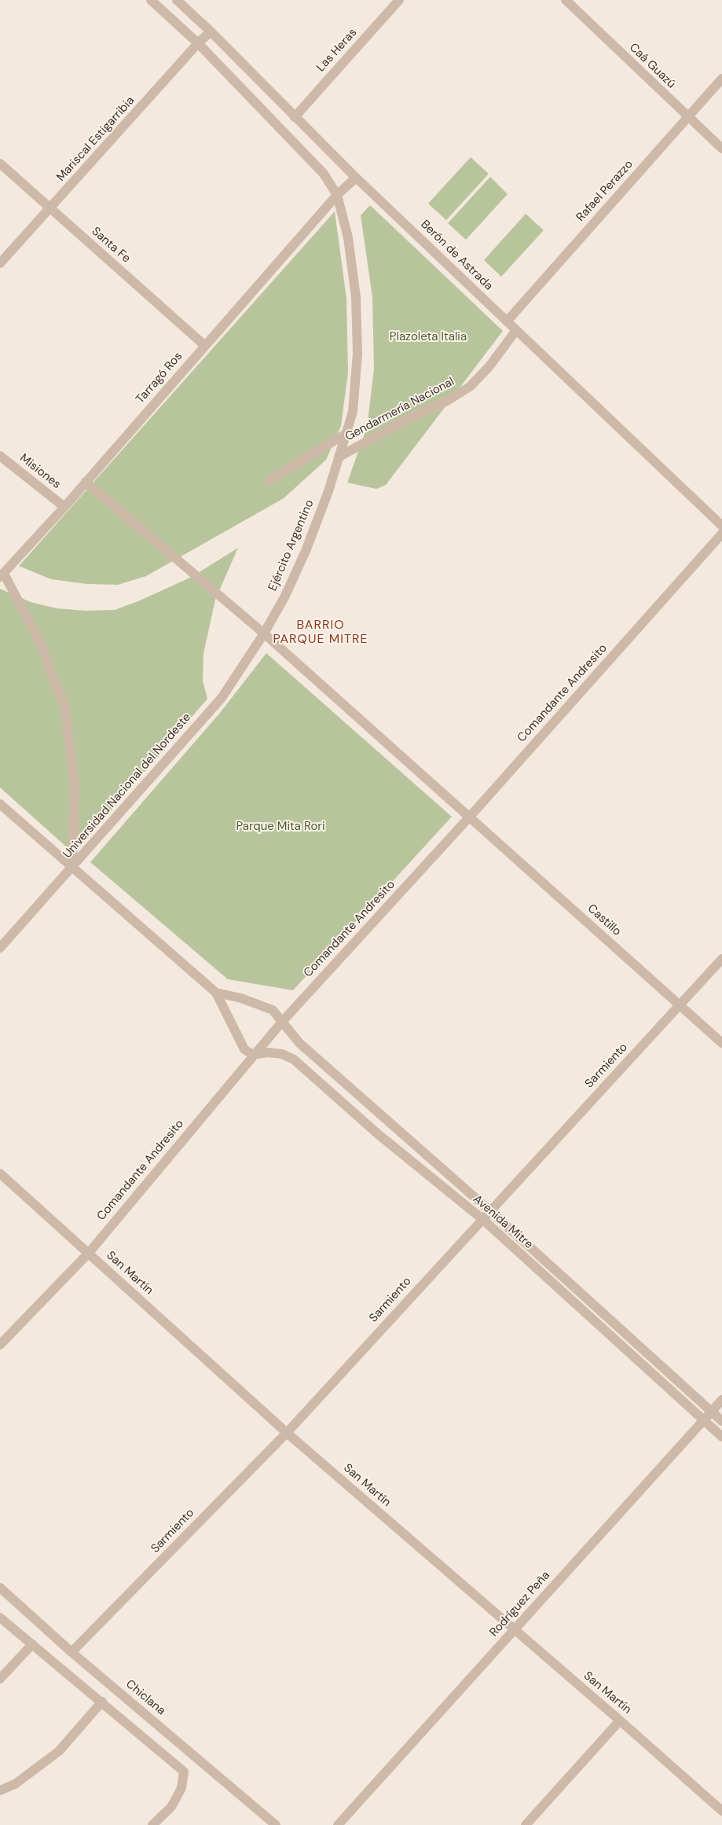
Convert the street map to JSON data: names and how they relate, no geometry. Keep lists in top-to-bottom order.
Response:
{
  "streets": {
    "street": [
      "Las Heras",
      "Caá Guazú",
      "Mariscal Estigarribia",
      "Rafael Perazzo",
      "Santa Fe",
      "Berón de Astrada",
      "Tarragó Ros",
      "Gendarmería Nacional",
      "Misiones",
      "Ejército Argentino",
      "Comandante Andresito",
      "Universidad Nacional del Nordeste",
      "Castillo",
      "Sarmiento",
      "Avenida Mitre",
      "San Martín",
      "Rodríguez Peña",
      "Chiclana"
    ]
  },
  "crossings": [
    ["Las Heras", "Berón de Astrada"],
    ["Caá Guazú", "Rafael Perazzo"],
    ["Mariscal Estigarribia", "Santa Fe"],
    ["Mariscal Estigarribia", "Berón de Astrada"],
    ["Rafael Perazzo", "Berón de Astrada"],
    ["Santa Fe", "Tarragó Ros"],
    ["Berón de Astrada", "Tarragó Ros"],
    ["Berón de Astrada", "Gendarmería Nacional"],
    ["Tarragó Ros", "Misiones"],
    ["Tarragó Ros", "Ejército Argentino"],
    ["Gendarmería Nacional", "Ejército Argentino"],
    ["Ejército Argentino", "Universidad Nacional del Nordeste"],
    ["Comandante Andresito", "Castillo"],
    ["Comandante Andresito", "Avenida Mitre"],
    ["Comandante Andresito", "San Martín"],
    ["Castillo", "Sarmiento"],
    ["Sarmiento", "Avenida Mitre"],
    ["Sarmiento", "San Martín"],
    ["Sarmiento", "Chiclana"],
    ["Avenida Mitre", "Rodríguez Peña"],
    ["San Martín", "Rodríguez Peña"]
  ],
  "districts": ["BARRIO PARQUE MITRE"],
  "parks": ["Plazoleta Italia", "Parque Mita Rori"]
}
